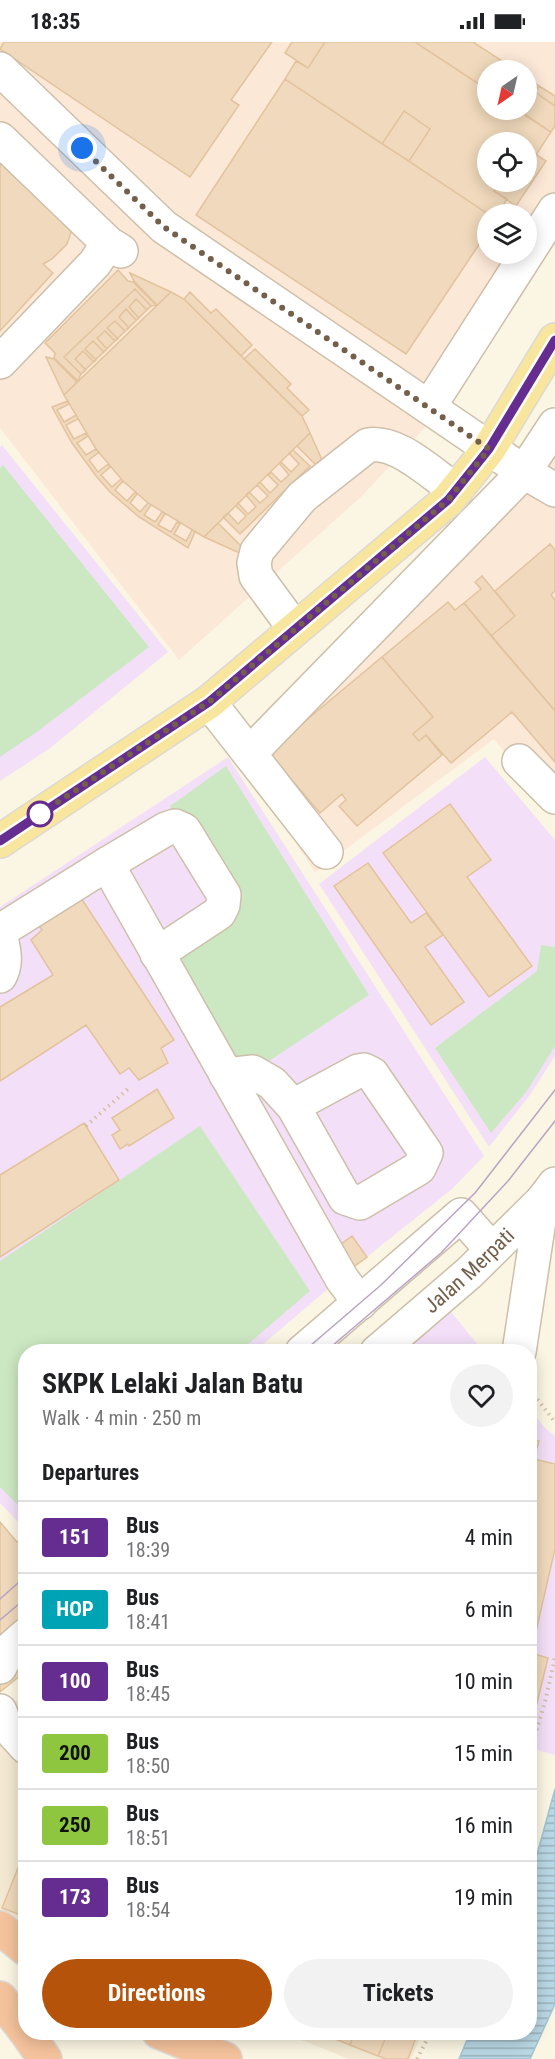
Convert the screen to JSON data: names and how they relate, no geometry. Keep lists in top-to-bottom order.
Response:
{
  "streets": {
    "street": ["Jalan Merpati"]
  },
  "lines": ["bus line 151"],
  "north": "bottom left",
  "page": {
    "status": "18:35",
    "heading": [
      ["SKPK Lelaki Jalan Batu", "Walk · 4 min · 250 m"],
      "Departures"
    ],
    "list": [
      {
        "mark": "151",
        "name": "Bus",
        "note": "18:39",
        "value": "4 min"
      },
      {
        "mark": "HOP",
        "name": "Bus",
        "note": "18:41",
        "value": "6 min"
      },
      {
        "mark": "100",
        "name": "Bus",
        "note": "18:45",
        "value": "10 min"
      },
      {
        "mark": "200",
        "name": "Bus",
        "note": "18:50",
        "value": "15 min"
      },
      {
        "mark": "250",
        "name": "Bus",
        "note": "18:51",
        "value": "16 min"
      },
      {
        "mark": "173",
        "name": "Bus",
        "note": "18:54",
        "value": "19 min"
      }
    ],
    "buttons": ["Directions", "Tickets"]
  }
}
